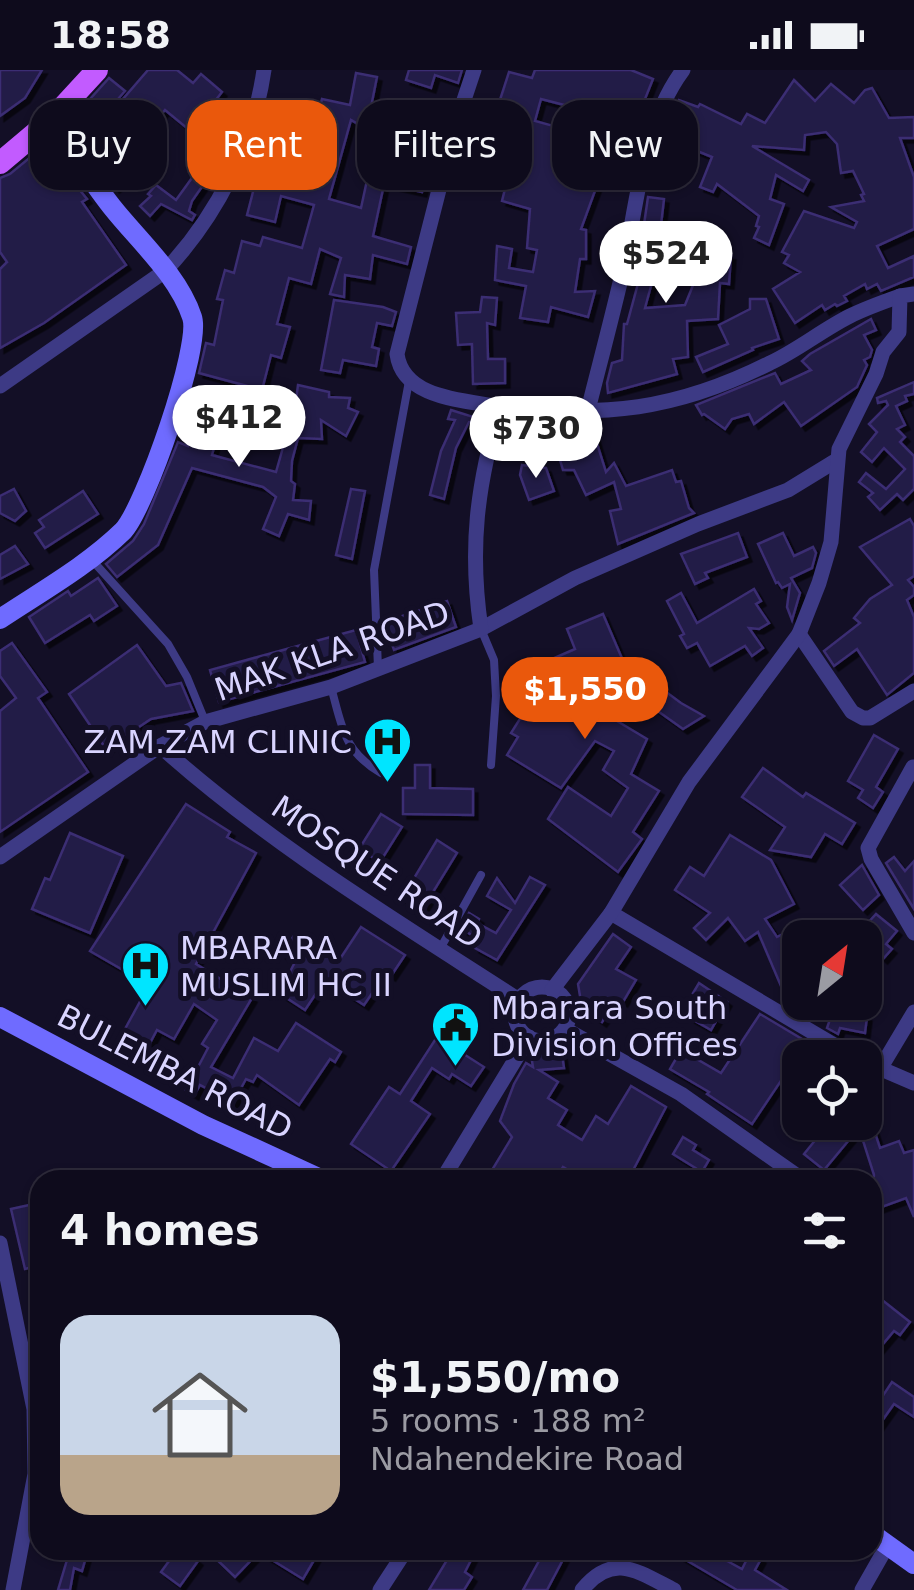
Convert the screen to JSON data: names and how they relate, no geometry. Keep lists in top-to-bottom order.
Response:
{
  "streets": {
    "main road": ["BULEMBA ROAD"],
    "street": ["MAK KLA ROAD", "MOSQUE ROAD"]
  },
  "crossings": [
    ["MAK KLA ROAD", "MOSQUE ROAD"]
  ],
  "places": {
    "hospital": ["ZAM.ZAM CLINIC", "MBARARA MUSLIM HC II"],
    "public building": ["Mbarara South Division Offices"]
  },
  "north": "top right",
  "page": {
    "status": "18:58",
    "chip": [
      "Buy",
      "Rent",
      "Filters",
      "New"
    ],
    "price": [
      "$524",
      "$412",
      "$730",
      "$1,550"
    ],
    "heading": "4 homes",
    "list": [
      {
        "name": "$1,550/mo",
        "note": "5 rooms · 188 m² · Ndahendekire Road"
      }
    ]
  }
}
